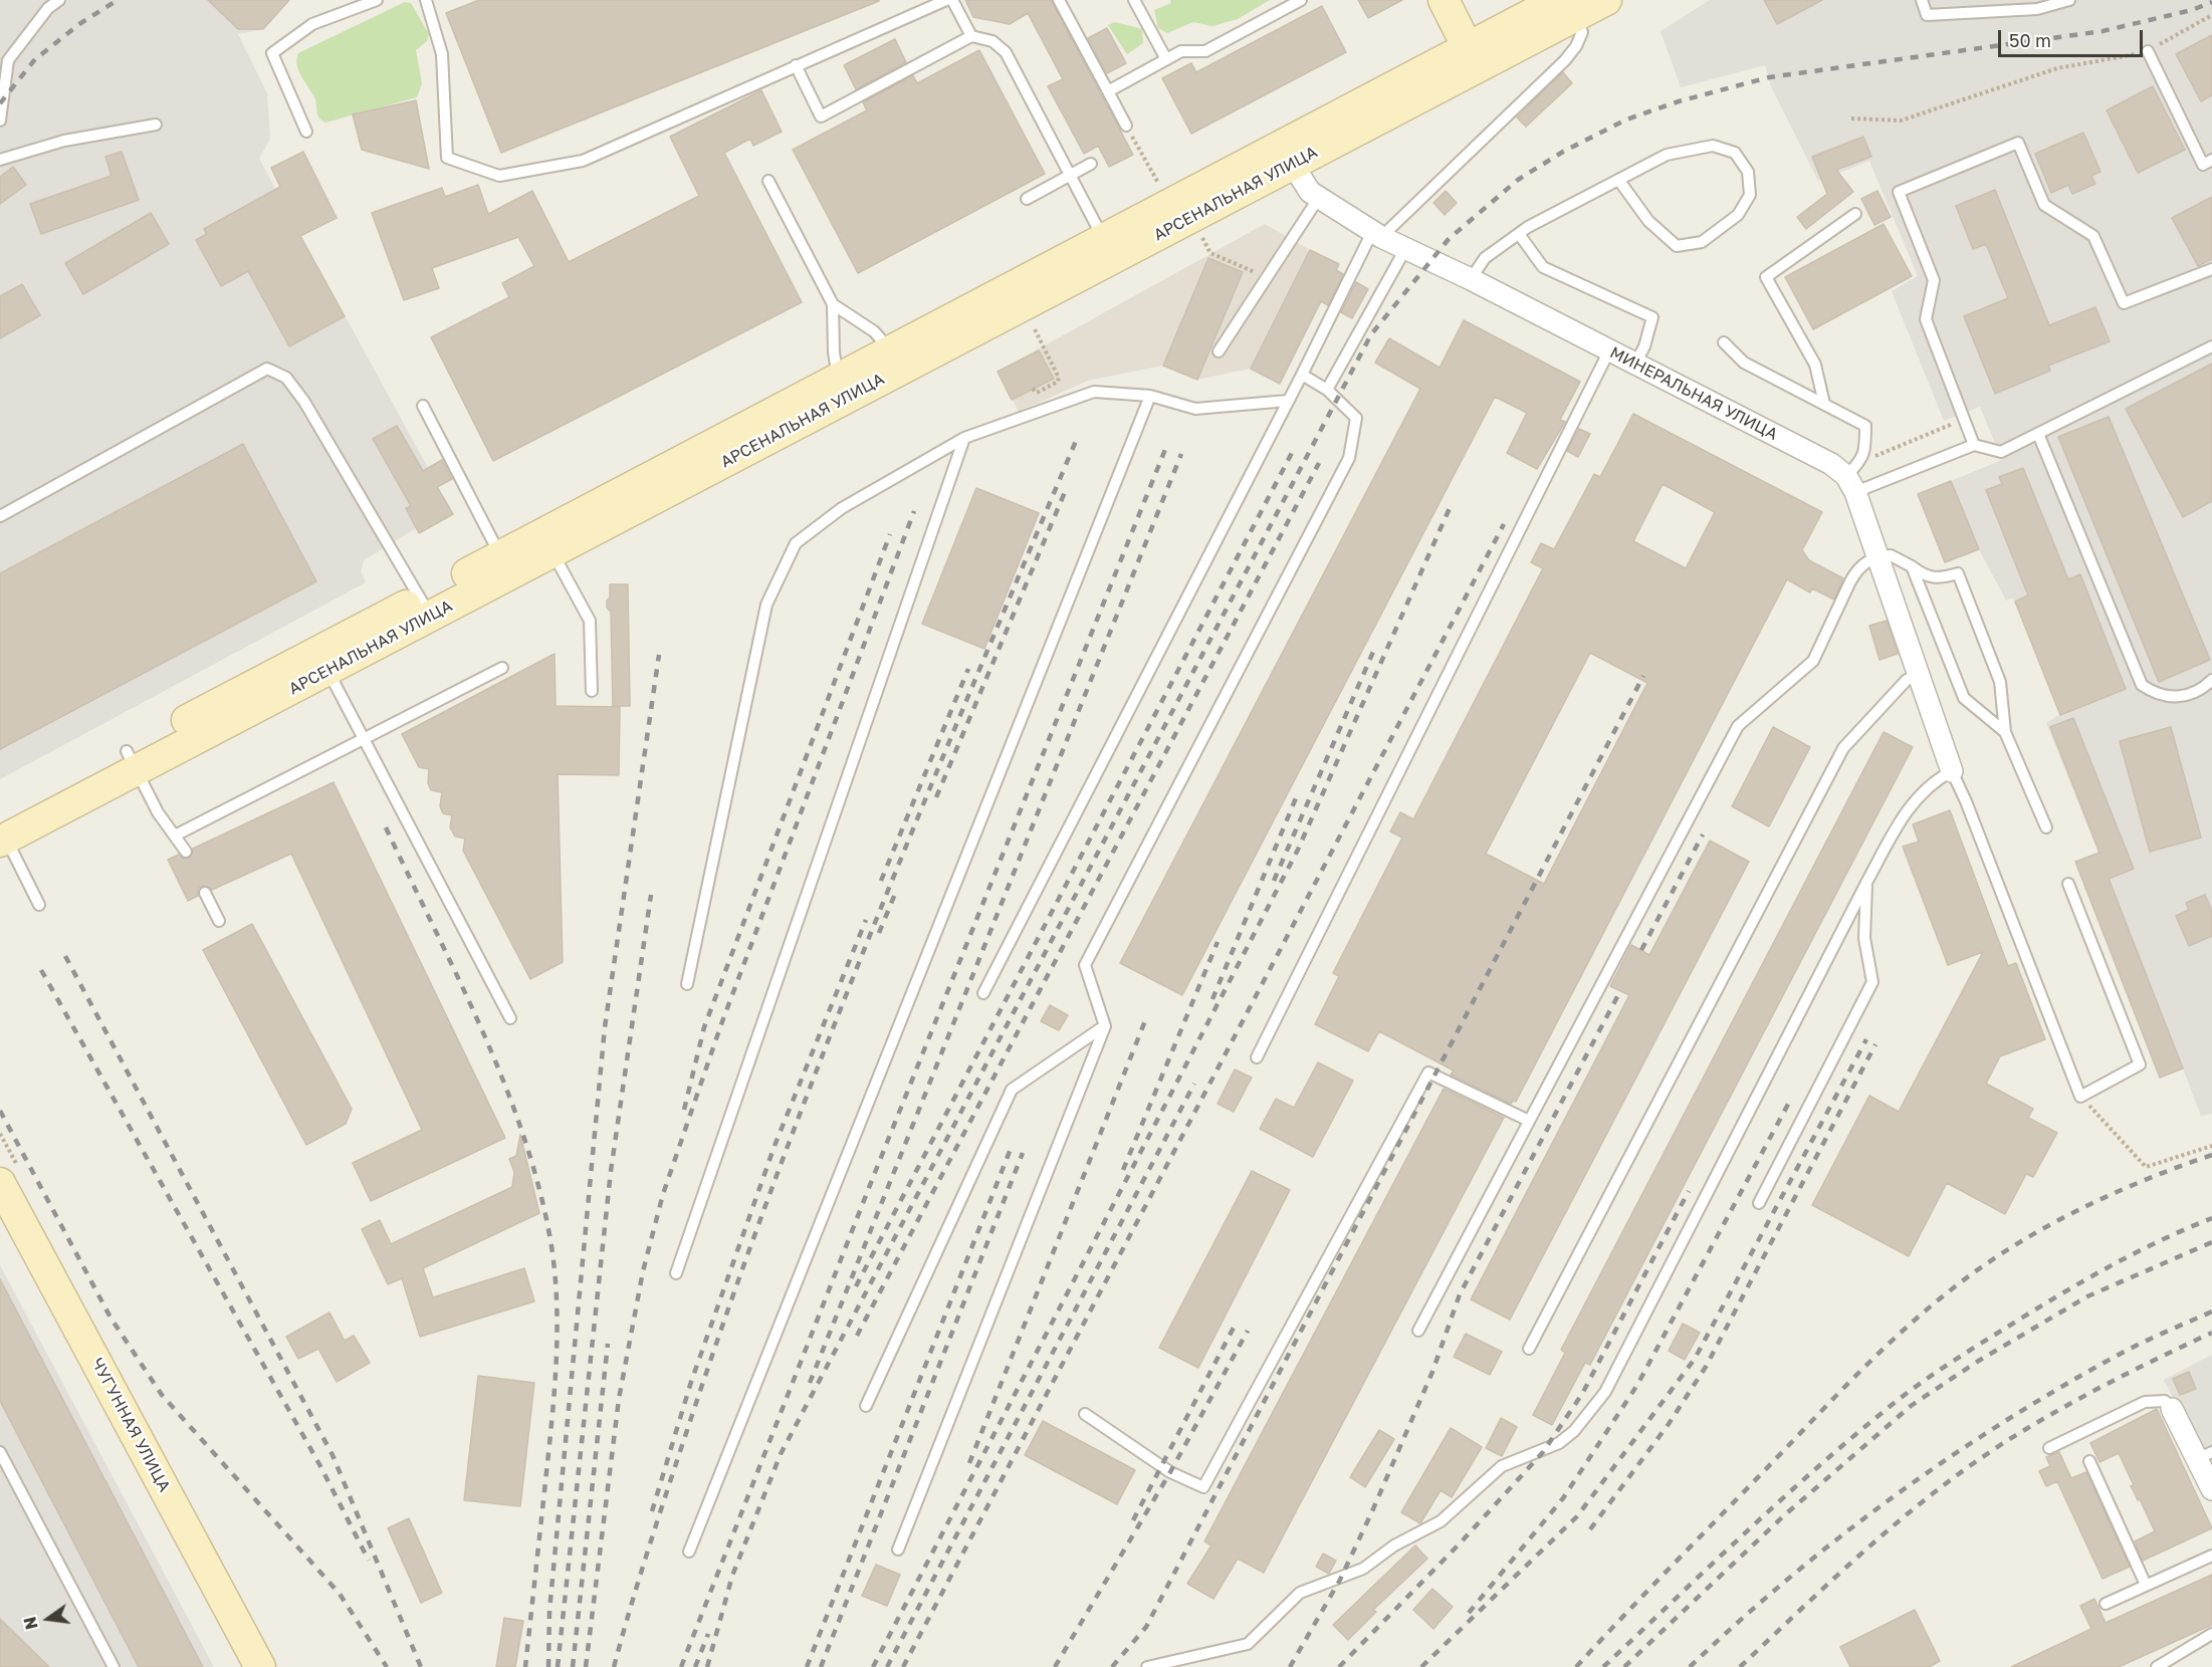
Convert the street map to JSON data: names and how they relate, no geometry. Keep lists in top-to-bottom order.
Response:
{
  "streets": {
    "street": ["АРСЕНАЛЬНАЯ УЛИЦА", "МИНЕРАЛЬНАЯ УЛИЦА", "ЧУГУННАЯ УЛИЦА"]
  },
  "crossings": [
    ["АРСЕНАЛЬНАЯ УЛИЦА", "МИНЕРАЛЬНАЯ УЛИЦА"]
  ],
  "scale_bar": "50 m",
  "north": "left"
}
